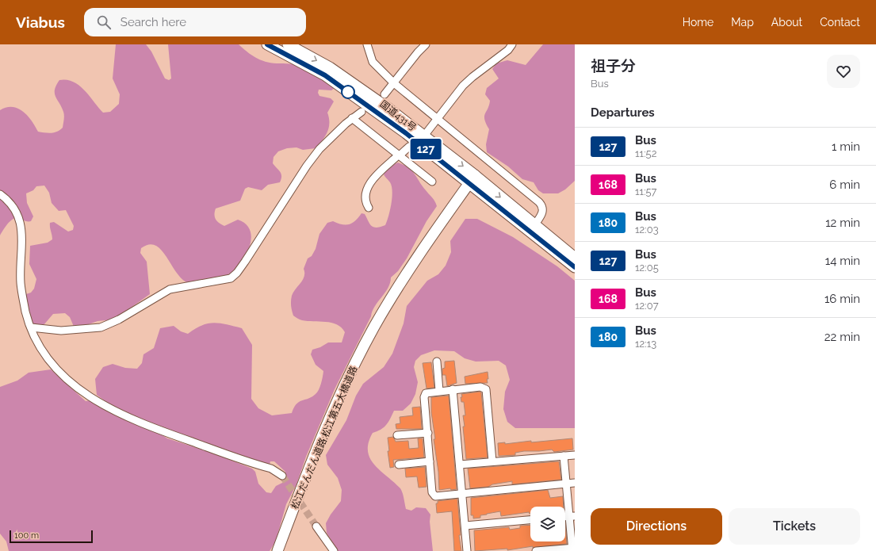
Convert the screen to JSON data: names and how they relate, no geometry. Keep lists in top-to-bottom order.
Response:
{
  "streets": {
    "highway": ["国道431号", "松江だんだん道路;松江第五大橋道路"]
  },
  "crossings": [
    ["国道431号", "松江だんだん道路;松江第五大橋道路"]
  ],
  "lines": ["bus line 127"],
  "scale_bar": "100 m",
  "page": {
    "header": "Viabus",
    "search": "Search here",
    "nav": [
      "Home",
      "Map",
      "About",
      "Contact"
    ],
    "on_map": "127",
    "heading": [
      ["祖子分", "Bus"],
      "Departures"
    ],
    "list": [
      {
        "mark": "127",
        "name": "Bus",
        "note": "11:52",
        "value": "1 min"
      },
      {
        "mark": "168",
        "name": "Bus",
        "note": "11:57",
        "value": "6 min"
      },
      {
        "mark": "180",
        "name": "Bus",
        "note": "12:03",
        "value": "12 min"
      },
      {
        "mark": "127",
        "name": "Bus",
        "note": "12:05",
        "value": "14 min"
      },
      {
        "mark": "168",
        "name": "Bus",
        "note": "12:07",
        "value": "16 min"
      },
      {
        "mark": "180",
        "name": "Bus",
        "note": "12:13",
        "value": "22 min"
      }
    ],
    "buttons": ["Directions", "Tickets"],
    "scale": "100 m"
  }
}
